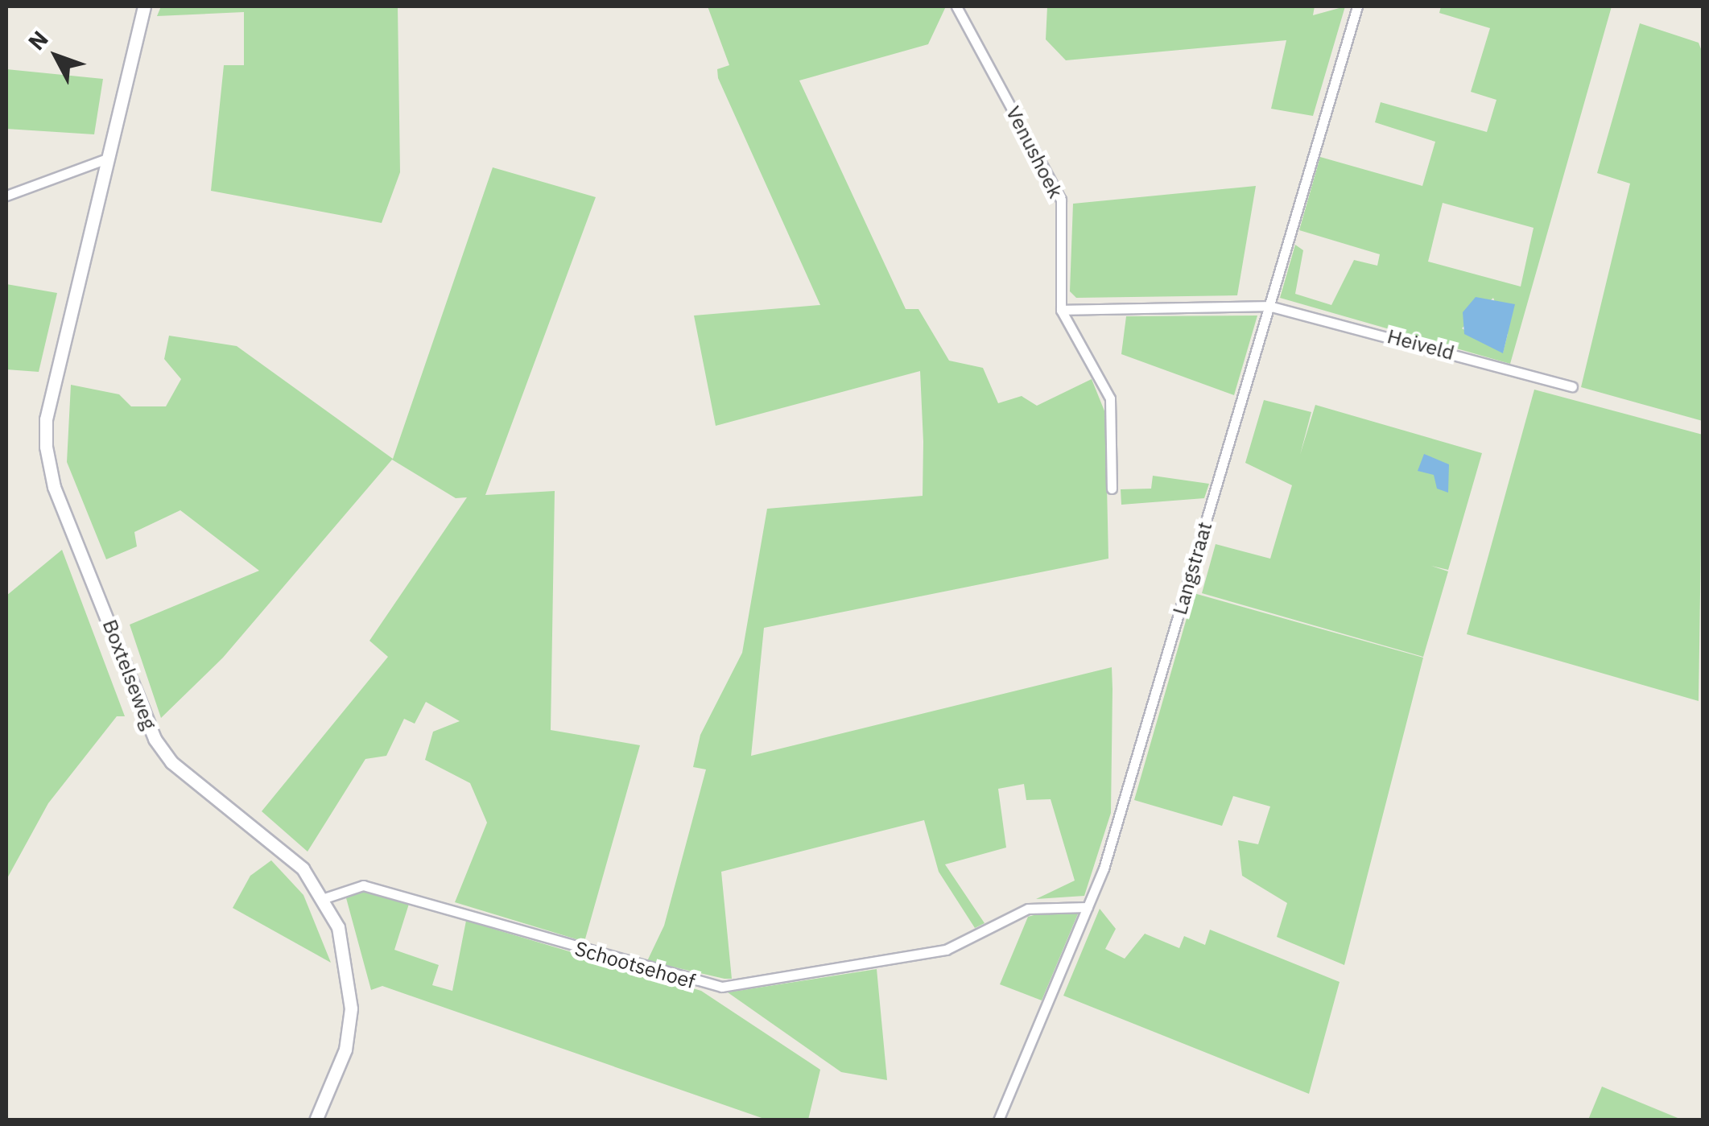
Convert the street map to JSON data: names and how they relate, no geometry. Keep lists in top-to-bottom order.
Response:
{
  "streets": {
    "main road": ["Boxtelseweg"],
    "street": [
      "Venushoek",
      "Heiveld",
      "Langstraat",
      "Schootsehoef"
    ]
  },
  "crossings": [
    ["Heiveld", "Langstraat"],
    ["Langstraat", "Schootsehoef"],
    ["Boxtelseweg", "Schootsehoef"]
  ],
  "north": "top left"
}
